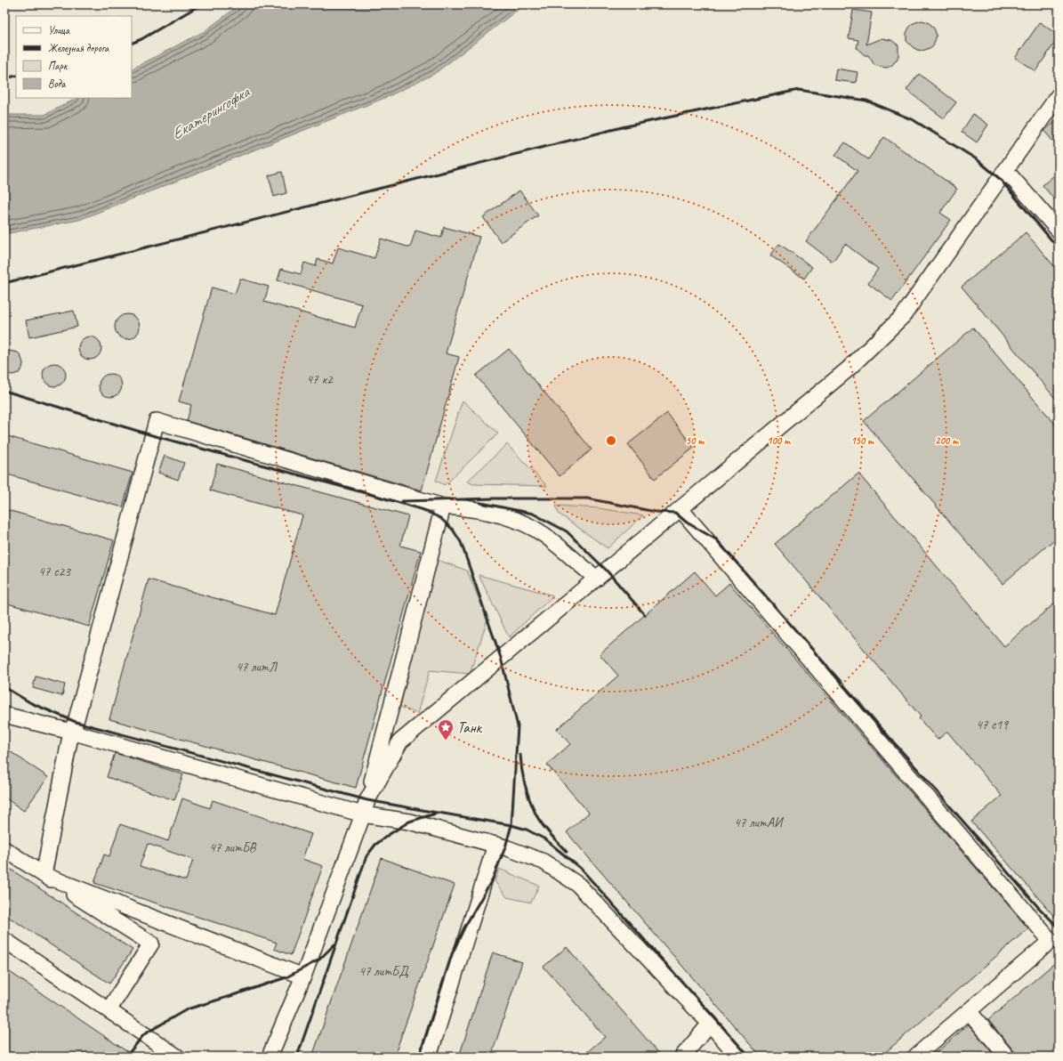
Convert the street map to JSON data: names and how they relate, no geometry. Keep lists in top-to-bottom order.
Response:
{
  "water": ["Екатерингофка"],
  "places": {
    "place": ["Танк"]
  },
  "house_numbers": [
    "47 к2",
    "47 с23",
    "47 литЛ",
    "47 с19",
    "47 литАИ",
    "47 литБВ",
    "47 литБД"
  ],
  "legend": [
    "Улица",
    "Железная дорога",
    "Парк",
    "Вода"
  ],
  "rings": [
    "50 m",
    "100 m",
    "150 m",
    "200 m"
  ]
}
